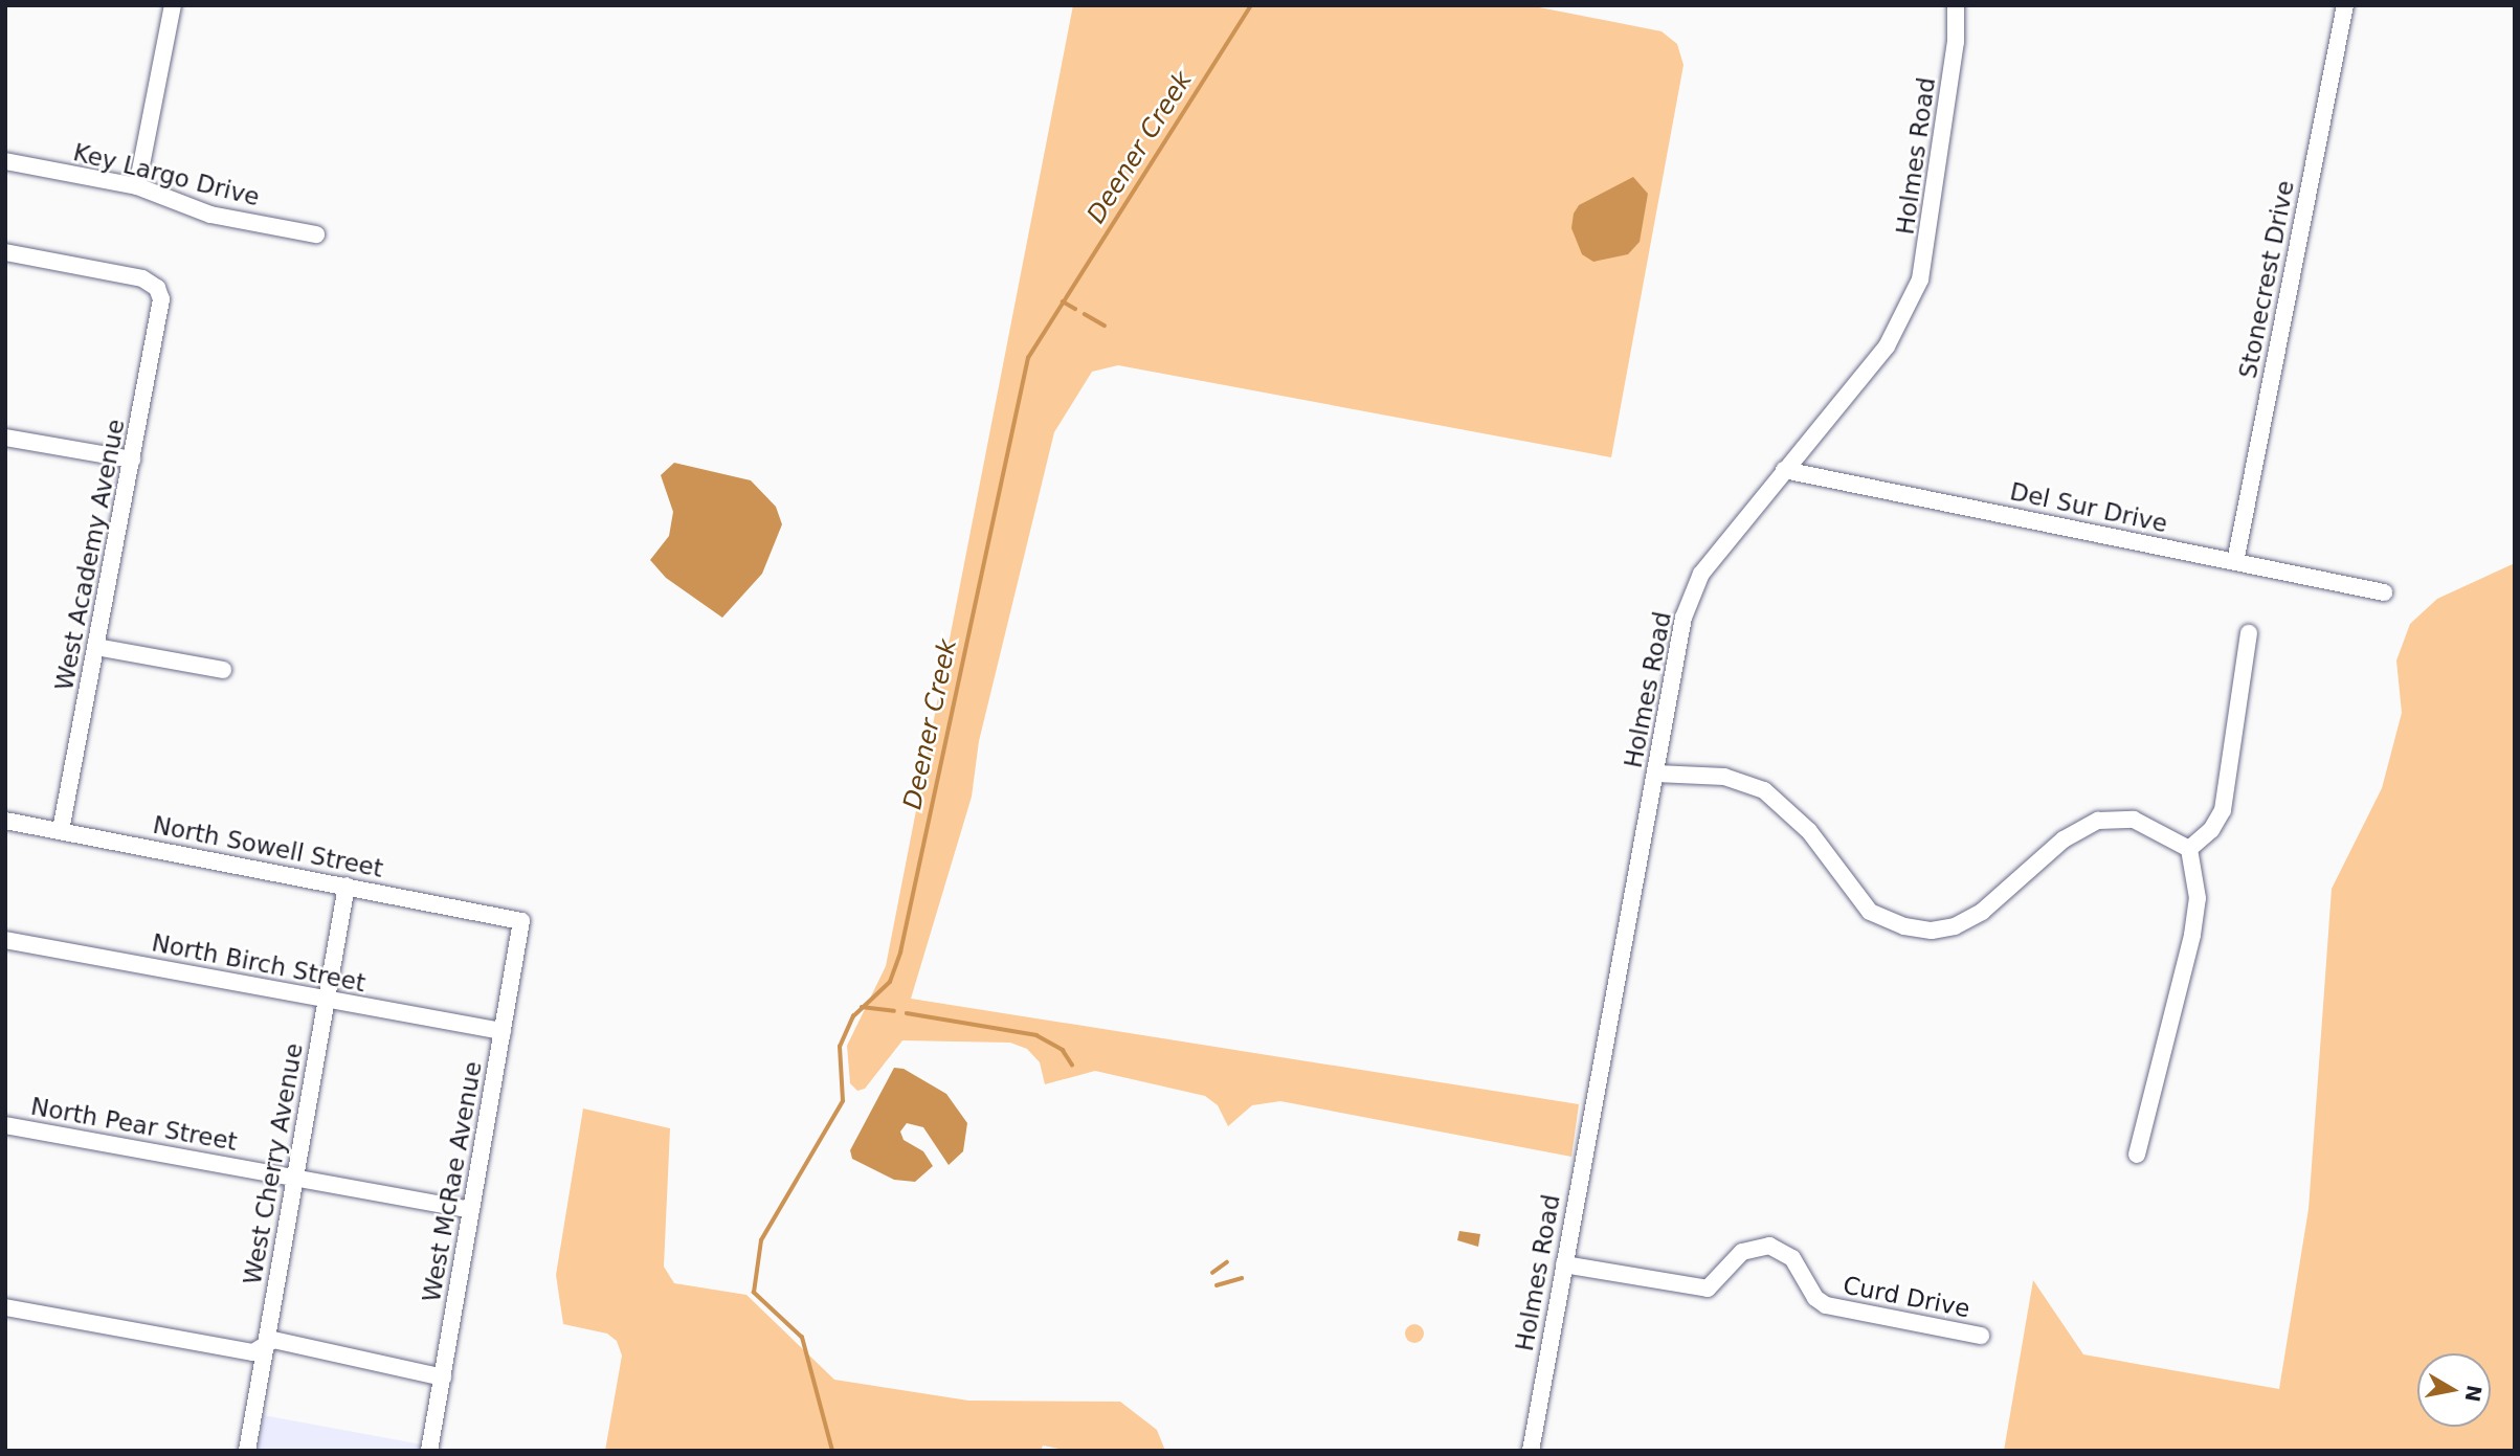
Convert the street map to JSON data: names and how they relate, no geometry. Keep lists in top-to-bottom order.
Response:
{
  "streets": {
    "street": [
      "Holmes Road",
      "Key Largo Drive",
      "Stonecrest Drive",
      "Del Sur Drive",
      "West Academy Avenue",
      "North Sowell Street",
      "North Birch Street",
      "North Pear Street",
      "West Cherry Avenue",
      "West McRae Avenue",
      "Curd Drive"
    ]
  },
  "crossings": [
    ["Holmes Road", "Del Sur Drive"],
    ["Holmes Road", "Curd Drive"],
    ["Stonecrest Drive", "Del Sur Drive"],
    ["West Academy Avenue", "North Sowell Street"],
    ["North Sowell Street", "West Cherry Avenue"],
    ["North Sowell Street", "West McRae Avenue"],
    ["North Birch Street", "West Cherry Avenue"],
    ["North Birch Street", "West McRae Avenue"],
    ["North Pear Street", "West Cherry Avenue"],
    ["North Pear Street", "West McRae Avenue"]
  ],
  "water": ["Deener Creek"],
  "north": "right"
}
